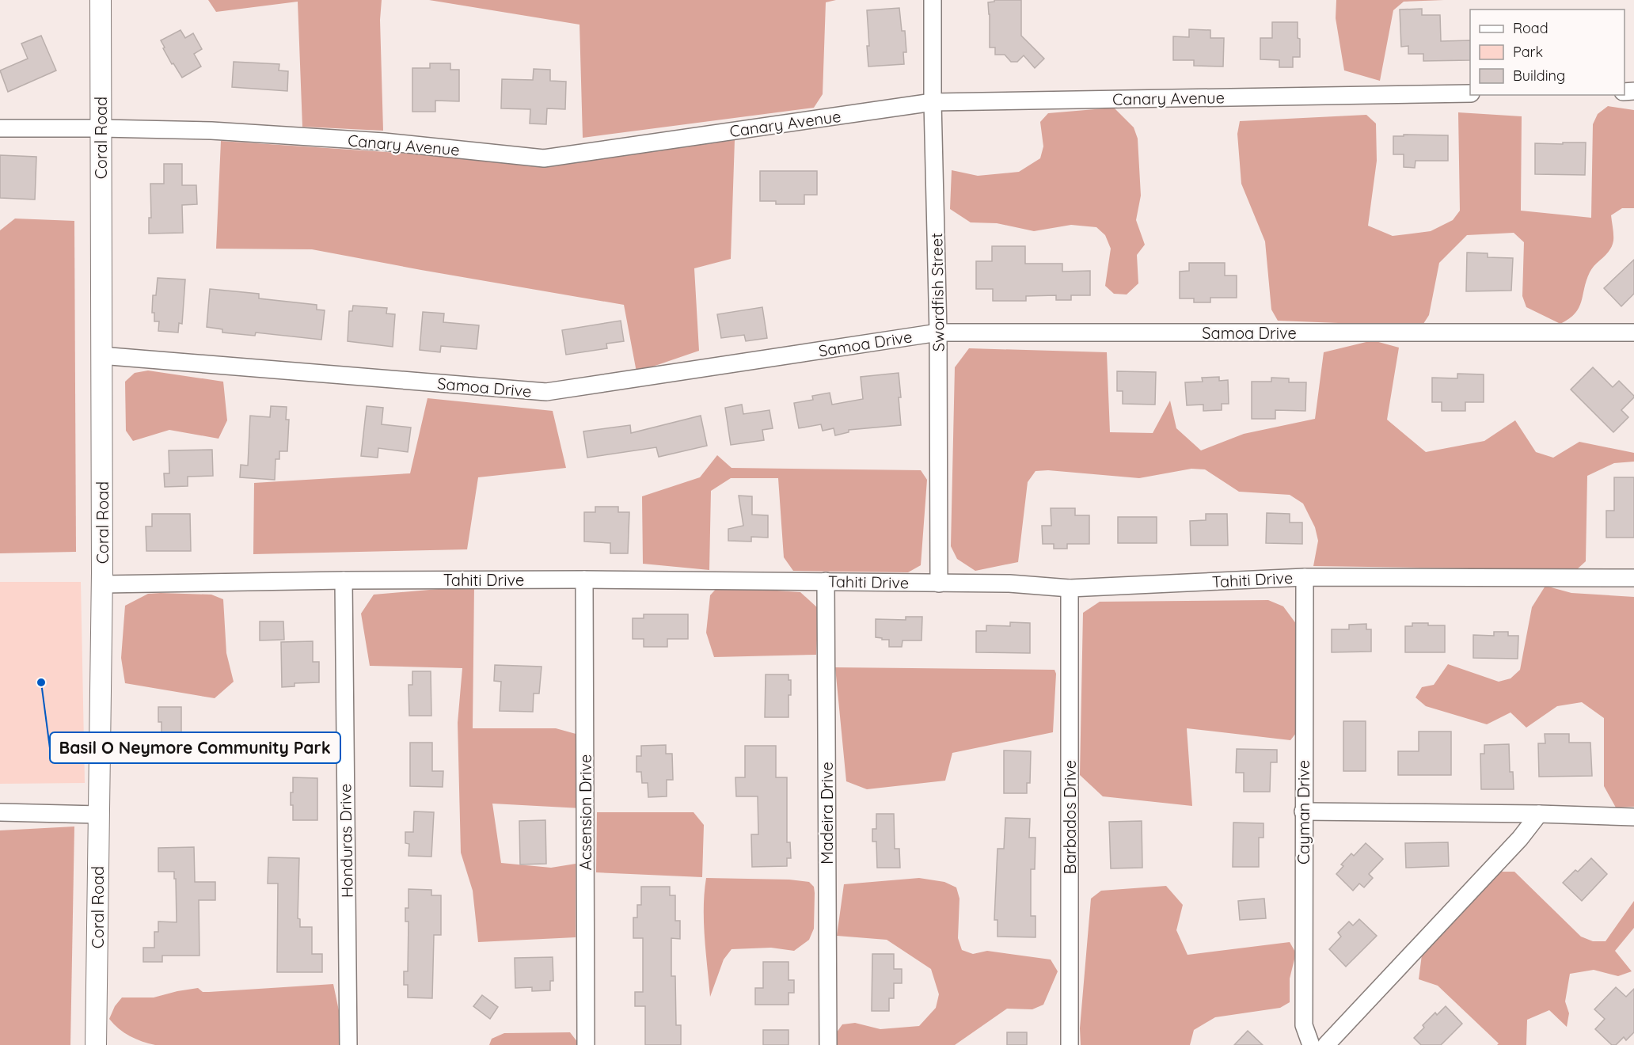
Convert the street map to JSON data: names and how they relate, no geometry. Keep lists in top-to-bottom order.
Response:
{
  "streets": {
    "street": [
      "Canary Avenue",
      "Coral Road",
      "Swordfish Street",
      "Samoa Drive",
      "Tahiti Drive",
      "Acsension Drive",
      "Cayman Drive",
      "Madeira Drive",
      "Barbados Drive",
      "Honduras Drive"
    ]
  },
  "crossings": [
    ["Canary Avenue", "Coral Road"],
    ["Canary Avenue", "Swordfish Street"],
    ["Coral Road", "Samoa Drive"],
    ["Coral Road", "Tahiti Drive"],
    ["Swordfish Street", "Samoa Drive"],
    ["Swordfish Street", "Tahiti Drive"],
    ["Tahiti Drive", "Acsension Drive"],
    ["Tahiti Drive", "Cayman Drive"],
    ["Tahiti Drive", "Madeira Drive"],
    ["Tahiti Drive", "Barbados Drive"],
    ["Tahiti Drive", "Honduras Drive"]
  ],
  "places": ["Basil O Neymore Community Park"],
  "legend": ["Road", "Park", "Building"]
}
